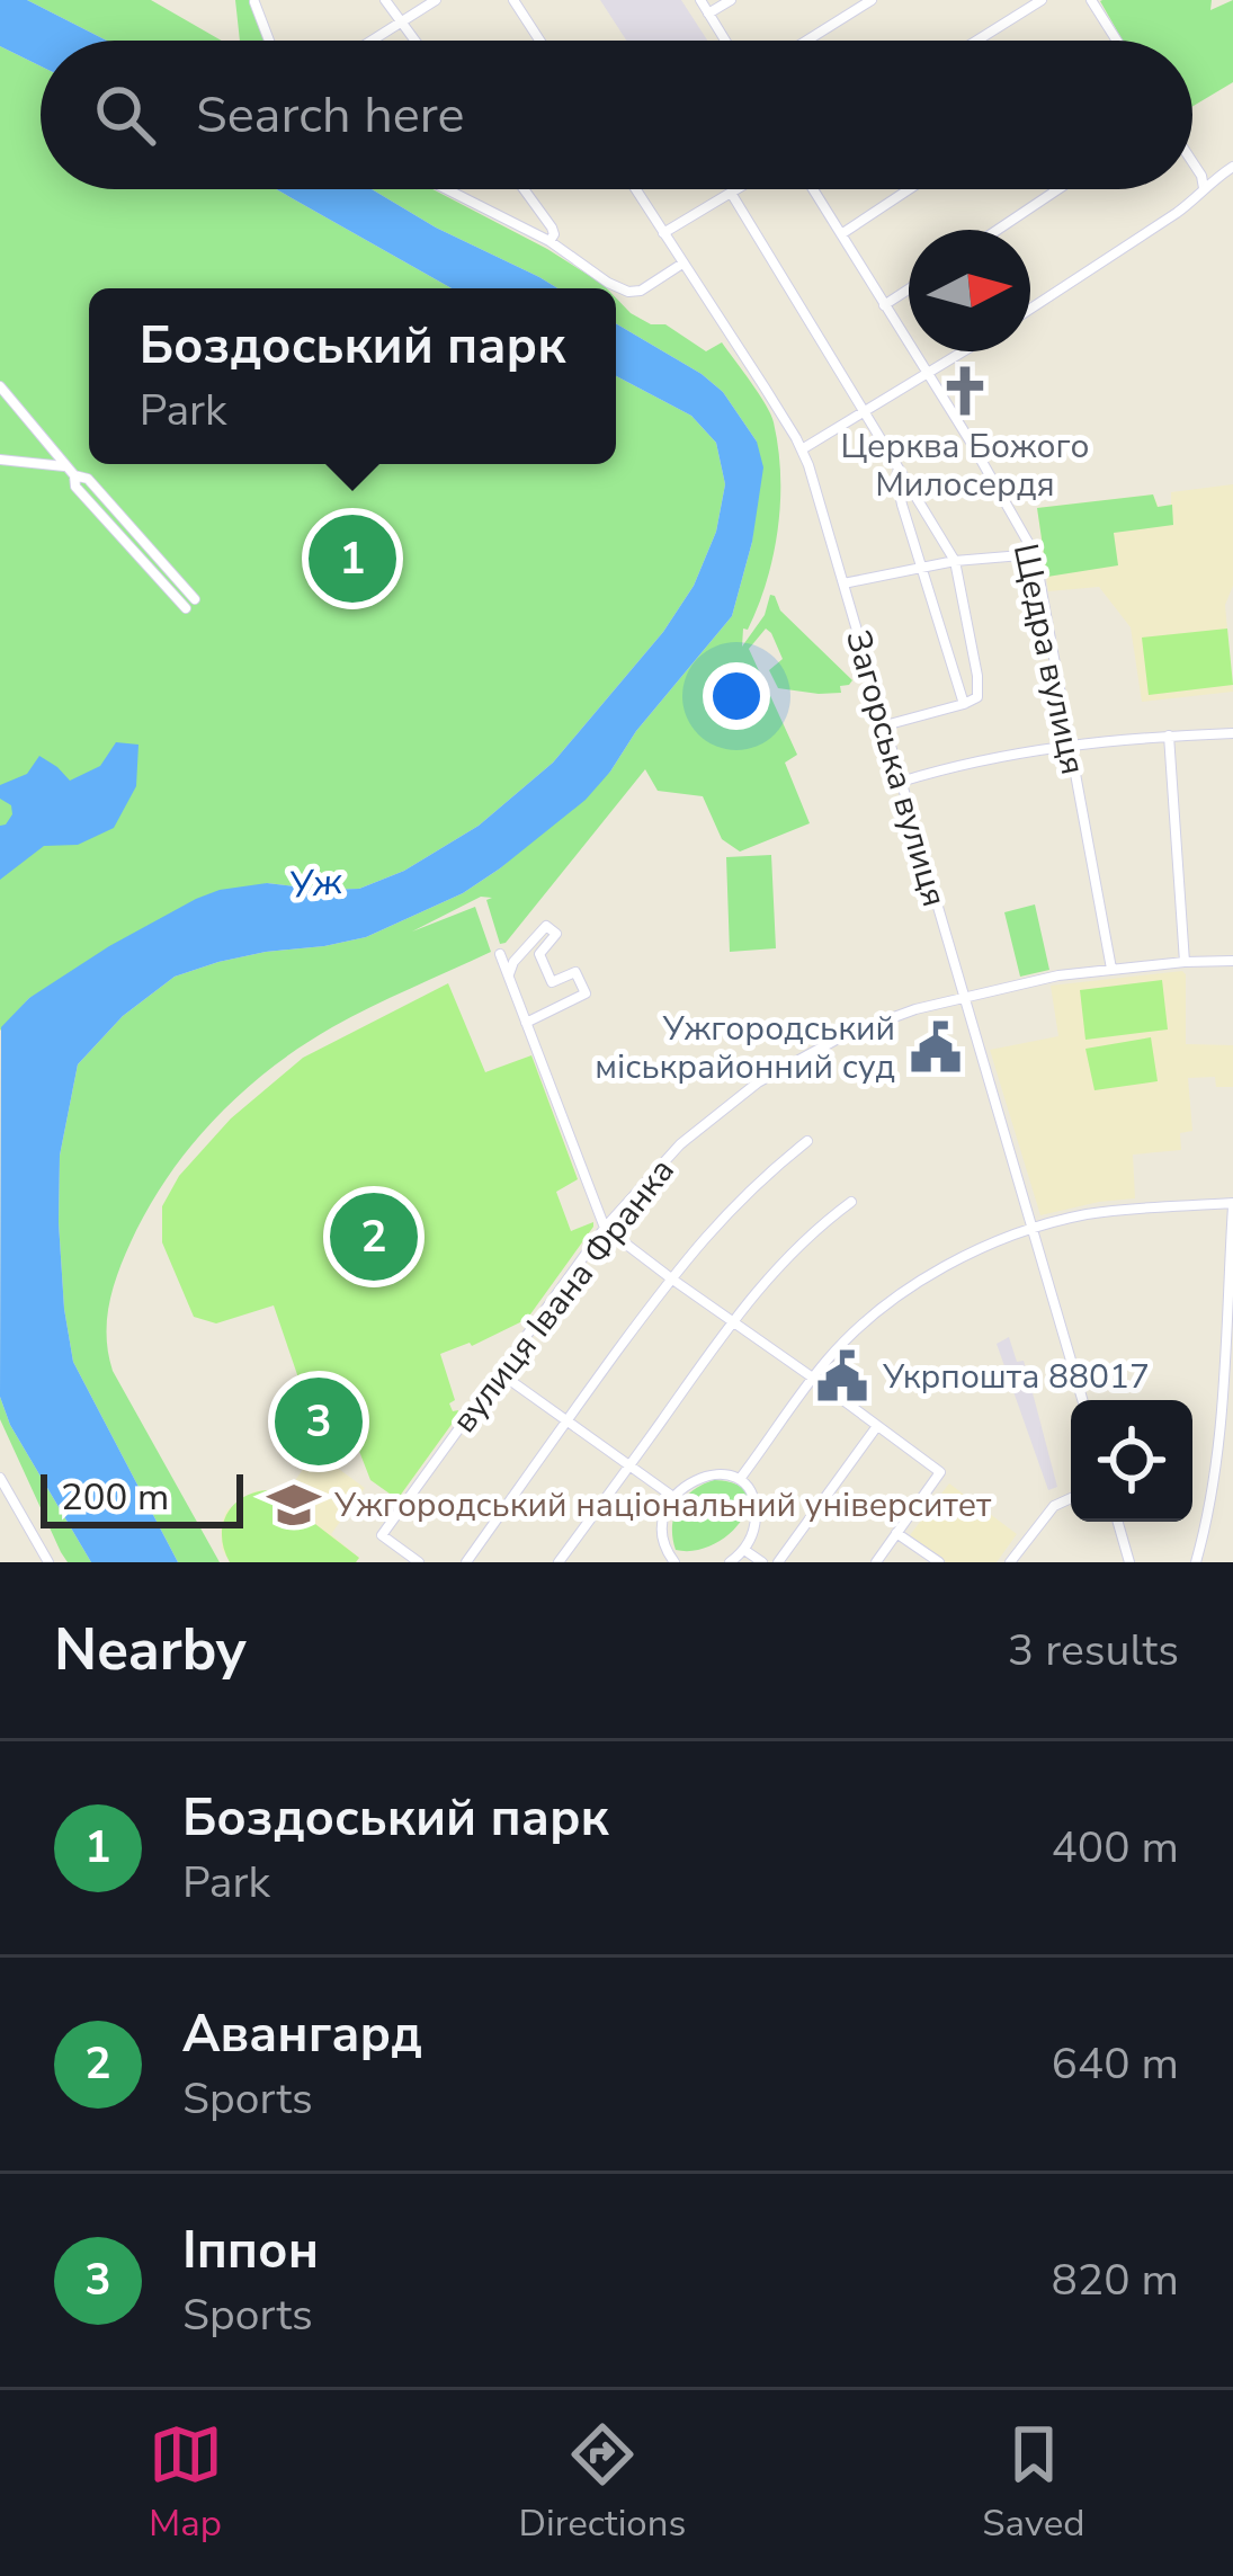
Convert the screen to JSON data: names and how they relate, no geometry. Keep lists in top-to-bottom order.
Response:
{
  "streets": {
    "street": ["Щедра вулиця", "Загорська вулиця", "вулиця Івана Франка"]
  },
  "crossings": [
    ["Щедра вулиця", "вулиця Івана Франка"],
    ["Загорська вулиця", "вулиця Івана Франка"]
  ],
  "water": ["Уж"],
  "places": {
    "church": ["Церква Божого Милосердя"],
    "public building": ["Ужгородський міськрайонний суд", "Укрпошта 88017"],
    "school or university": ["Ужгородський національний університет"]
  },
  "scale_bar": "200 m",
  "north": "right",
  "page": {
    "search": "Search here",
    "popup": ["Боздоський парк", "Park"],
    "pins": ["1", "2", "3"],
    "scale": "200 m",
    "heading": ["Nearby", "3 results"],
    "list": [
      {
        "mark": "1",
        "name": "Боздоський парк",
        "note": "Park",
        "value": "400 m"
      },
      {
        "mark": "2",
        "name": "Авангард",
        "note": "Sports",
        "value": "640 m"
      },
      {
        "mark": "3",
        "name": "Іппон",
        "note": "Sports",
        "value": "820 m"
      }
    ],
    "nav": ["Map", "Directions", "Saved"]
  }
}
